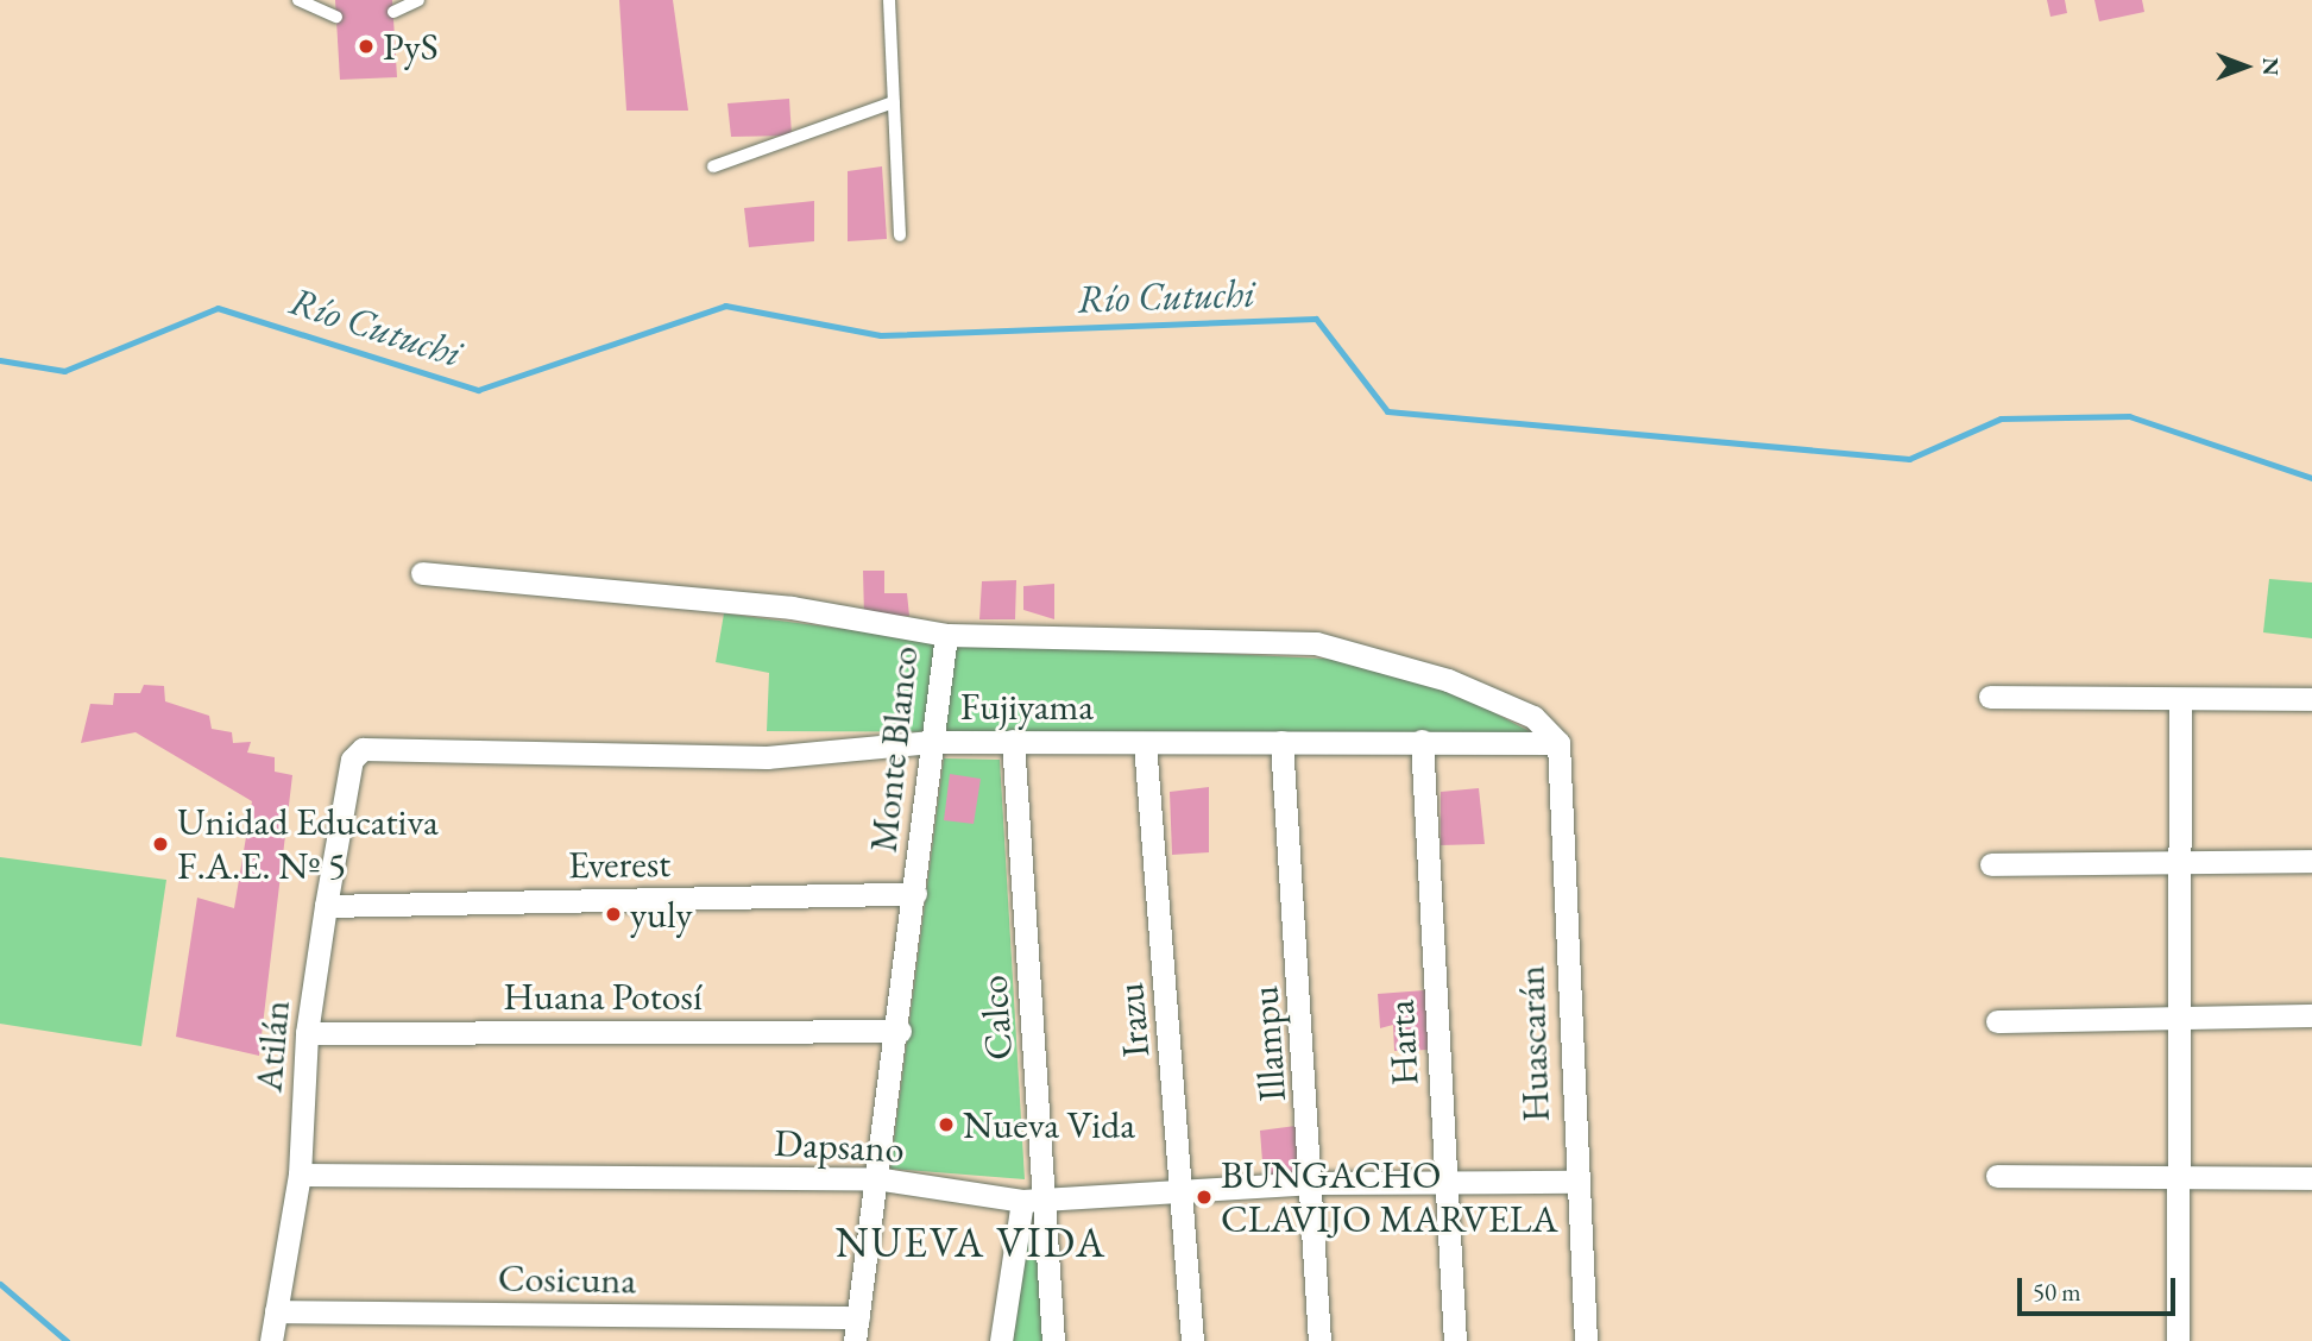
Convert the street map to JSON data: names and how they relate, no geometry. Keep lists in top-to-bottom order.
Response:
{
  "streets": {
    "street": [
      "Fujiyama",
      "Monte Blanco",
      "Everest",
      "Huana Potosí",
      "Calco",
      "Irazu",
      "Harta",
      "Illampu",
      "Huascarán",
      "Atilán",
      "Dapsano",
      "Cosicuna"
    ]
  },
  "crossings": [
    ["Fujiyama", "Monte Blanco"],
    ["Fujiyama", "Calco"],
    ["Fujiyama", "Irazu"],
    ["Fujiyama", "Harta"],
    ["Fujiyama", "Illampu"],
    ["Fujiyama", "Huascarán"],
    ["Fujiyama", "Atilán"],
    ["Monte Blanco", "Everest"],
    ["Monte Blanco", "Huana Potosí"],
    ["Monte Blanco", "Dapsano"],
    ["Monte Blanco", "Cosicuna"],
    ["Everest", "Atilán"],
    ["Huana Potosí", "Atilán"],
    ["Calco", "Dapsano"],
    ["Irazu", "Dapsano"],
    ["Harta", "Dapsano"],
    ["Illampu", "Dapsano"],
    ["Huascarán", "Dapsano"],
    ["Atilán", "Dapsano"],
    ["Atilán", "Cosicuna"]
  ],
  "districts": ["NUEVA VIDA"],
  "water": ["Río Cutuchi"],
  "places": [
    "PyS",
    "Unidad Educativa F.A.E. Nº 5",
    "yuly",
    "Nueva Vida",
    "BUNGACHO CLAVIJO MARVELA"
  ],
  "scale_bar": "50 m",
  "north": "right"
}
